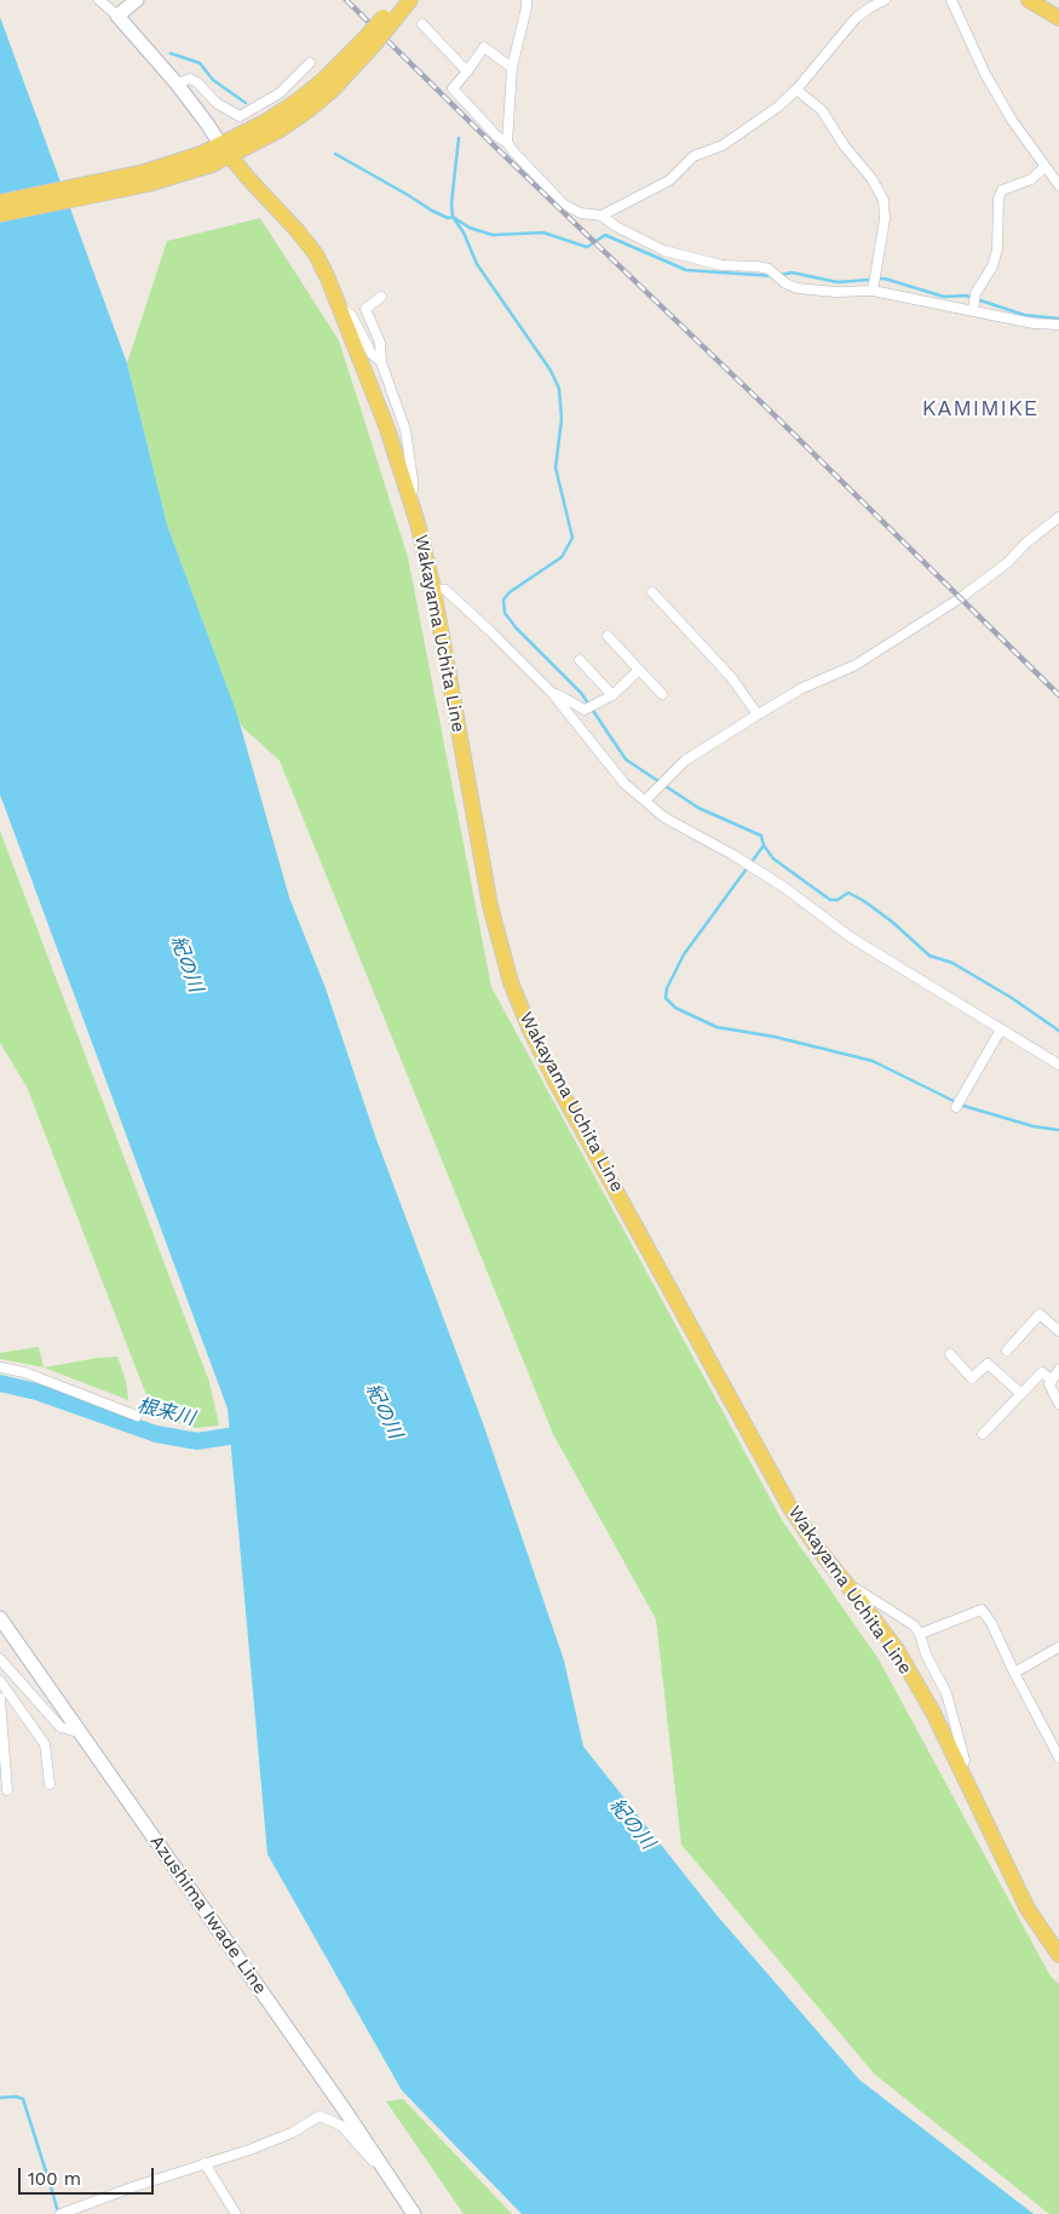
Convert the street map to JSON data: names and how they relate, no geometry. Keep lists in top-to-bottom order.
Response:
{
  "streets": {
    "main road": ["Wakayama Uchita Line", "Azushima Iwade Line"]
  },
  "districts": ["KAMIMIKE"],
  "water": ["紀の川", "根来川"],
  "scale_bar": "100 m"
}
